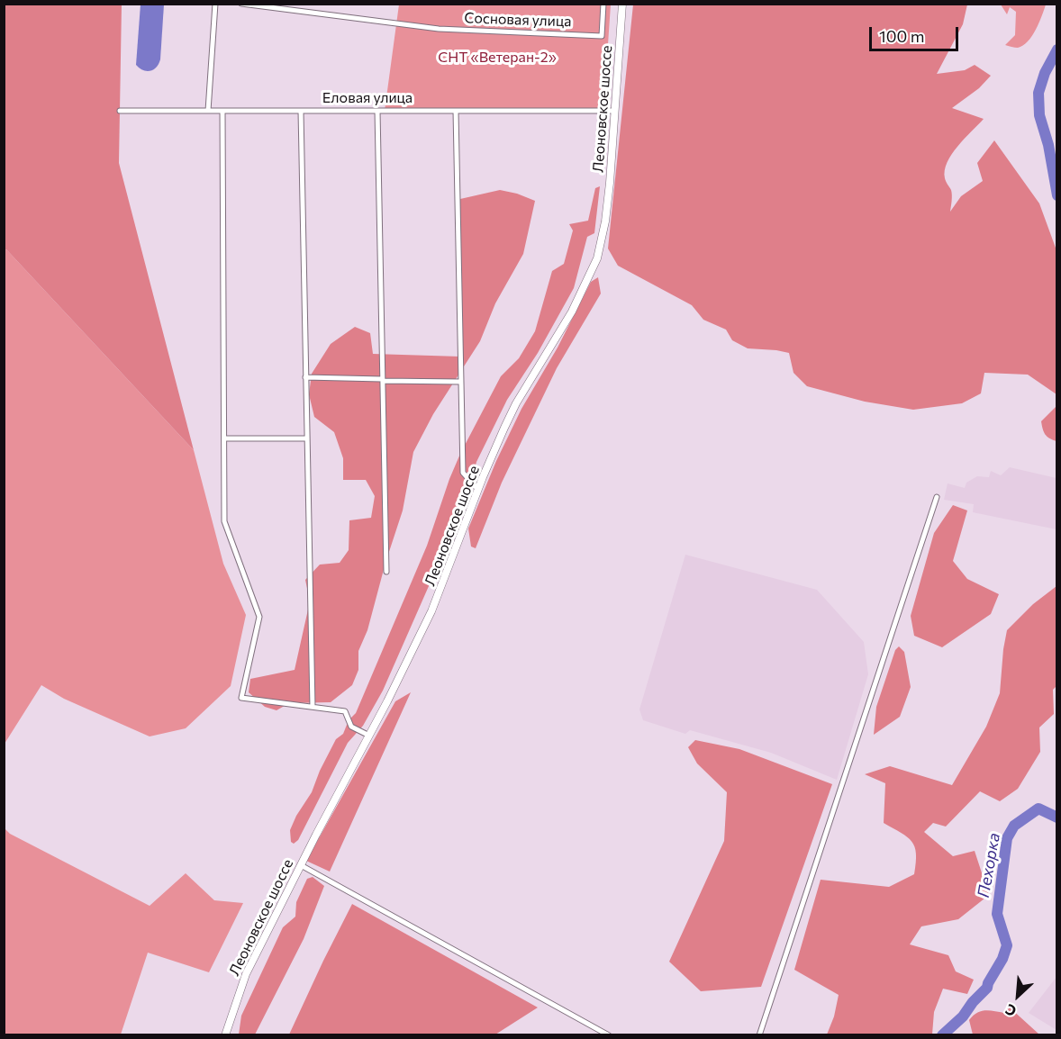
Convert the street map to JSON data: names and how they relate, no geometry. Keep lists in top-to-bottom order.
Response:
{
  "streets": {
    "main road": ["Леоновское шоссе"],
    "street": ["Сосновая улица", "Еловая улица"]
  },
  "crossings": [
    ["Еловая улица", "Леоновское шоссе"]
  ],
  "water": ["Пехорка"],
  "parks": ["СНТ «Ветеран-2»"],
  "scale_bar": "100 m",
  "north": "bottom left"
}
